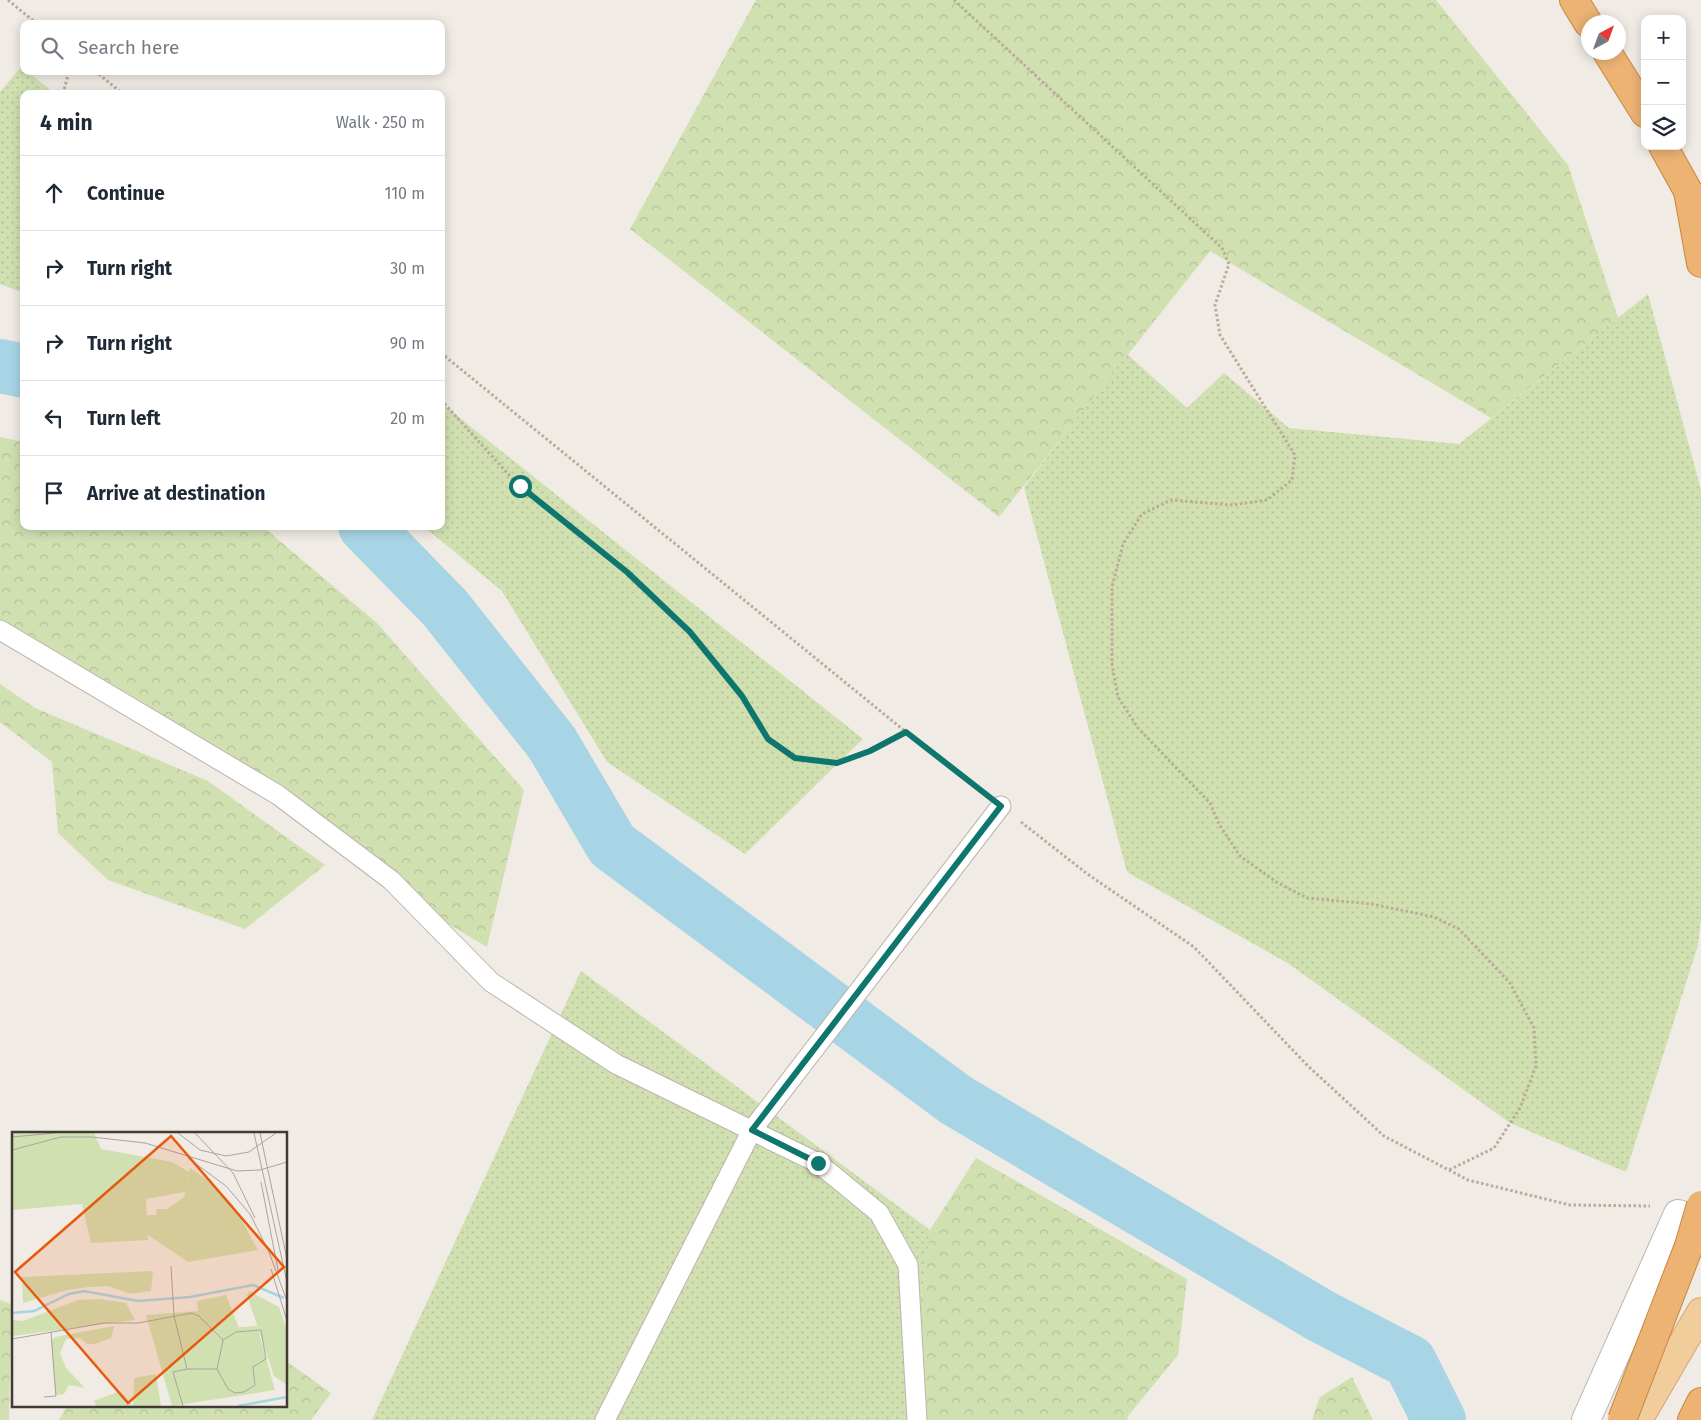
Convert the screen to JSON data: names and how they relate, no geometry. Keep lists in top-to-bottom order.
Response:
{
  "north": "top right",
  "page": {
    "map_buttons": ["+", "−"],
    "search": "Search here",
    "heading": ["4 min", "Walk · 250 m"],
    "list": [
      ["Continue", "110 m"],
      ["Turn right", "30 m"],
      ["Turn right", "90 m"],
      ["Turn left", "20 m"],
      "Arrive at destination"
    ]
  }
}
